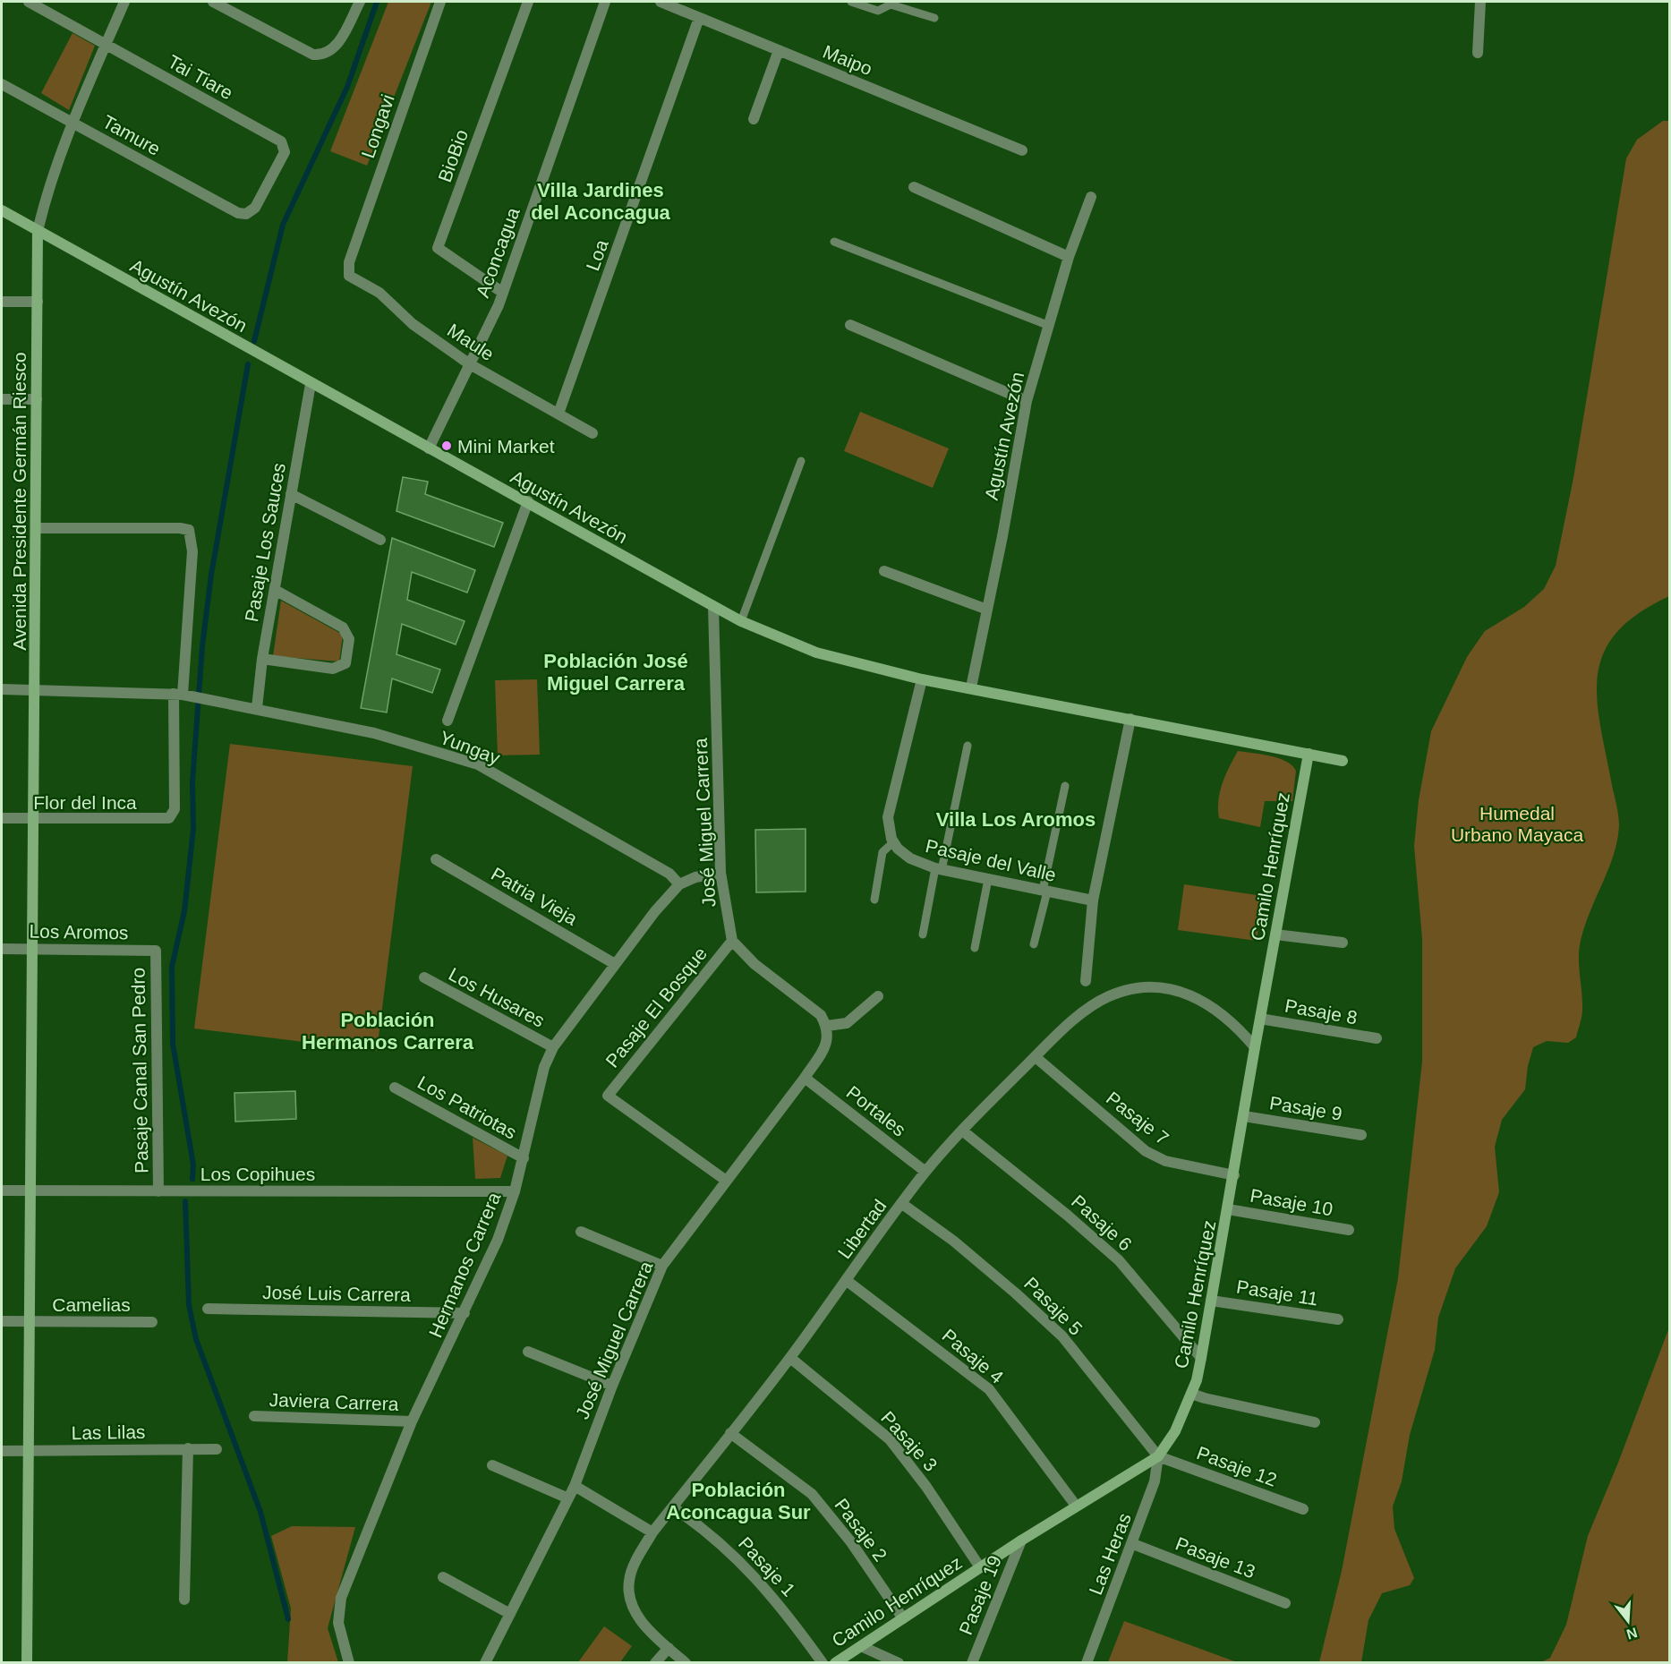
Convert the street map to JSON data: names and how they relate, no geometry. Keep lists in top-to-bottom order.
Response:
{
  "streets": {
    "street": [
      "Maipo",
      "Tai Tiare",
      "Longavi",
      "Tamure",
      "BioBio",
      "Aconcagua",
      "Loa",
      "Agustín Avezón",
      "Maule",
      "Avenida Presidente Germán Riesco",
      "Pasaje Los Sauces",
      "Yungay",
      "Flor del Inca",
      "José Miguel Carrera",
      "Pasaje del Valle",
      "Camilo Henríquez",
      "Patria Vieja",
      "Los Aromos",
      "Los Husares",
      "Pasaje El Bosque",
      "Pasaje 8",
      "Pasaje Canal San Pedro",
      "Los Patriotas",
      "Pasaje 9",
      "Portales",
      "Pasaje 7",
      "Los Copihues",
      "Pasaje 10",
      "Pasaje 6",
      "Libertad",
      "Hermanos Carrera",
      "Pasaje 11",
      "José Luis Carrera",
      "Camelias",
      "Pasaje 5",
      "Pasaje 4",
      "Javiera Carrera",
      "Las Lilas",
      "Pasaje 3",
      "Pasaje 12",
      "Pasaje 2",
      "Las Heras",
      "Pasaje 13",
      "Pasaje 1",
      "Pasaje 19"
    ]
  },
  "crossings": [
    ["Maipo", "Loa"],
    ["Tai Tiare", "Tamure"],
    ["Tai Tiare", "Avenida Presidente Germán Riesco"],
    ["Longavi", "Maule"],
    ["Tamure", "Avenida Presidente Germán Riesco"],
    ["BioBio", "Aconcagua"],
    ["Aconcagua", "Agustín Avezón"],
    ["Aconcagua", "Maule"],
    ["Loa", "Maule"],
    ["Agustín Avezón", "Avenida Presidente Germán Riesco"],
    ["Agustín Avezón", "Pasaje Los Sauces"],
    ["Agustín Avezón", "José Miguel Carrera"],
    ["Agustín Avezón", "Camilo Henríquez"],
    ["Avenida Presidente Germán Riesco", "Flor del Inca"],
    ["Avenida Presidente Germán Riesco", "Los Aromos"],
    ["Avenida Presidente Germán Riesco", "Los Copihues"],
    ["Avenida Presidente Germán Riesco", "Camelias"],
    ["Avenida Presidente Germán Riesco", "Las Lilas"],
    ["Pasaje Los Sauces", "Yungay"],
    ["Yungay", "Flor del Inca"],
    ["Yungay", "Hermanos Carrera"],
    ["José Miguel Carrera", "Pasaje El Bosque"],
    ["José Miguel Carrera", "Portales"],
    ["José Miguel Carrera", "Hermanos Carrera"],
    ["Camilo Henríquez", "Pasaje 8"],
    ["Camilo Henríquez", "Pasaje 9"],
    ["Camilo Henríquez", "Pasaje 7"],
    ["Camilo Henríquez", "Pasaje 10"],
    ["Camilo Henríquez", "Pasaje 6"],
    ["Camilo Henríquez", "Libertad"],
    ["Camilo Henríquez", "Pasaje 11"],
    ["Camilo Henríquez", "Pasaje 5"],
    ["Camilo Henríquez", "Pasaje 4"],
    ["Camilo Henríquez", "Pasaje 3"],
    ["Camilo Henríquez", "Pasaje 12"],
    ["Camilo Henríquez", "Pasaje 2"],
    ["Camilo Henríquez", "Las Heras"],
    ["Camilo Henríquez", "Pasaje 19"],
    ["Patria Vieja", "Hermanos Carrera"],
    ["Los Aromos", "Pasaje Canal San Pedro"],
    ["Los Husares", "Hermanos Carrera"],
    ["Pasaje Canal San Pedro", "Los Copihues"],
    ["Los Patriotas", "Hermanos Carrera"],
    ["Portales", "Libertad"],
    ["Pasaje 7", "Libertad"],
    ["Los Copihues", "Hermanos Carrera"],
    ["Pasaje 6", "Libertad"],
    ["Libertad", "Pasaje 5"],
    ["Libertad", "Pasaje 4"],
    ["Libertad", "Pasaje 3"],
    ["Libertad", "Pasaje 2"],
    ["Libertad", "Pasaje 1"],
    ["Hermanos Carrera", "José Luis Carrera"],
    ["Hermanos Carrera", "Javiera Carrera"],
    ["Pasaje 5", "Pasaje 12"],
    ["Pasaje 5", "Las Heras"],
    ["Pasaje 12", "Las Heras"],
    ["Las Heras", "Pasaje 13"]
  ],
  "districts": [
    "Villa Jardines del Aconcagua",
    "Población José Miguel Carrera",
    "Villa Los Aromos",
    "Población Hermanos Carrera",
    "Población Aconcagua Sur"
  ],
  "parks": ["Humedal Urbano Mayaca"],
  "places": ["Mini Market"],
  "north": "bottom"
}
